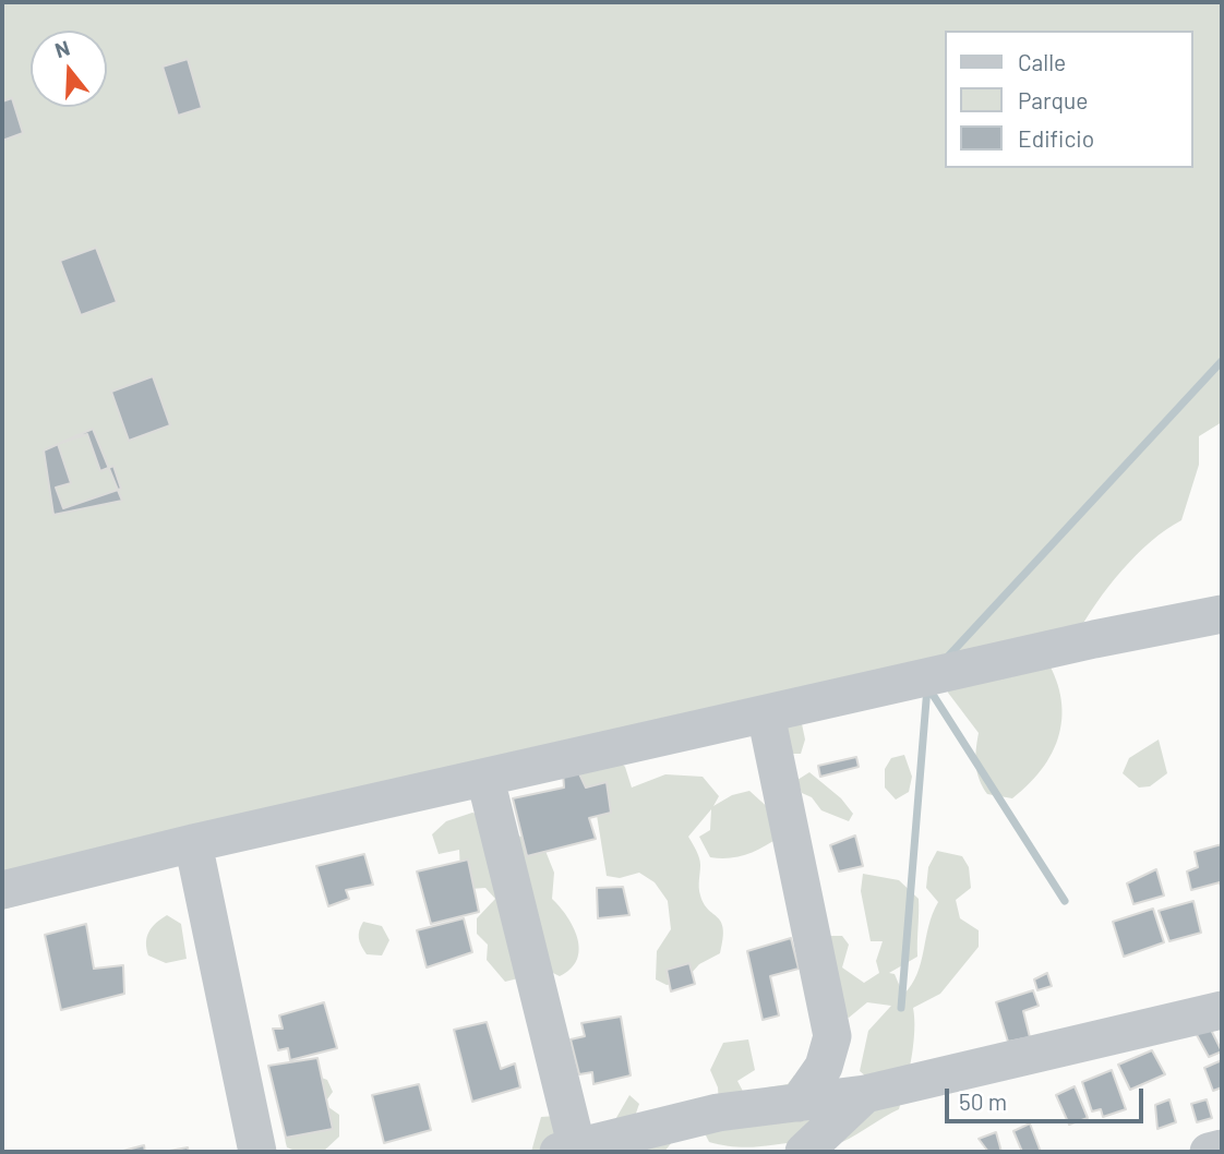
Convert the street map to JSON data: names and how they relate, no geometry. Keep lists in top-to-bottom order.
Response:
{
  "legend": ["Calle", "Parque", "Edificio"],
  "scale_bar": "50 m",
  "north": "top"
}
